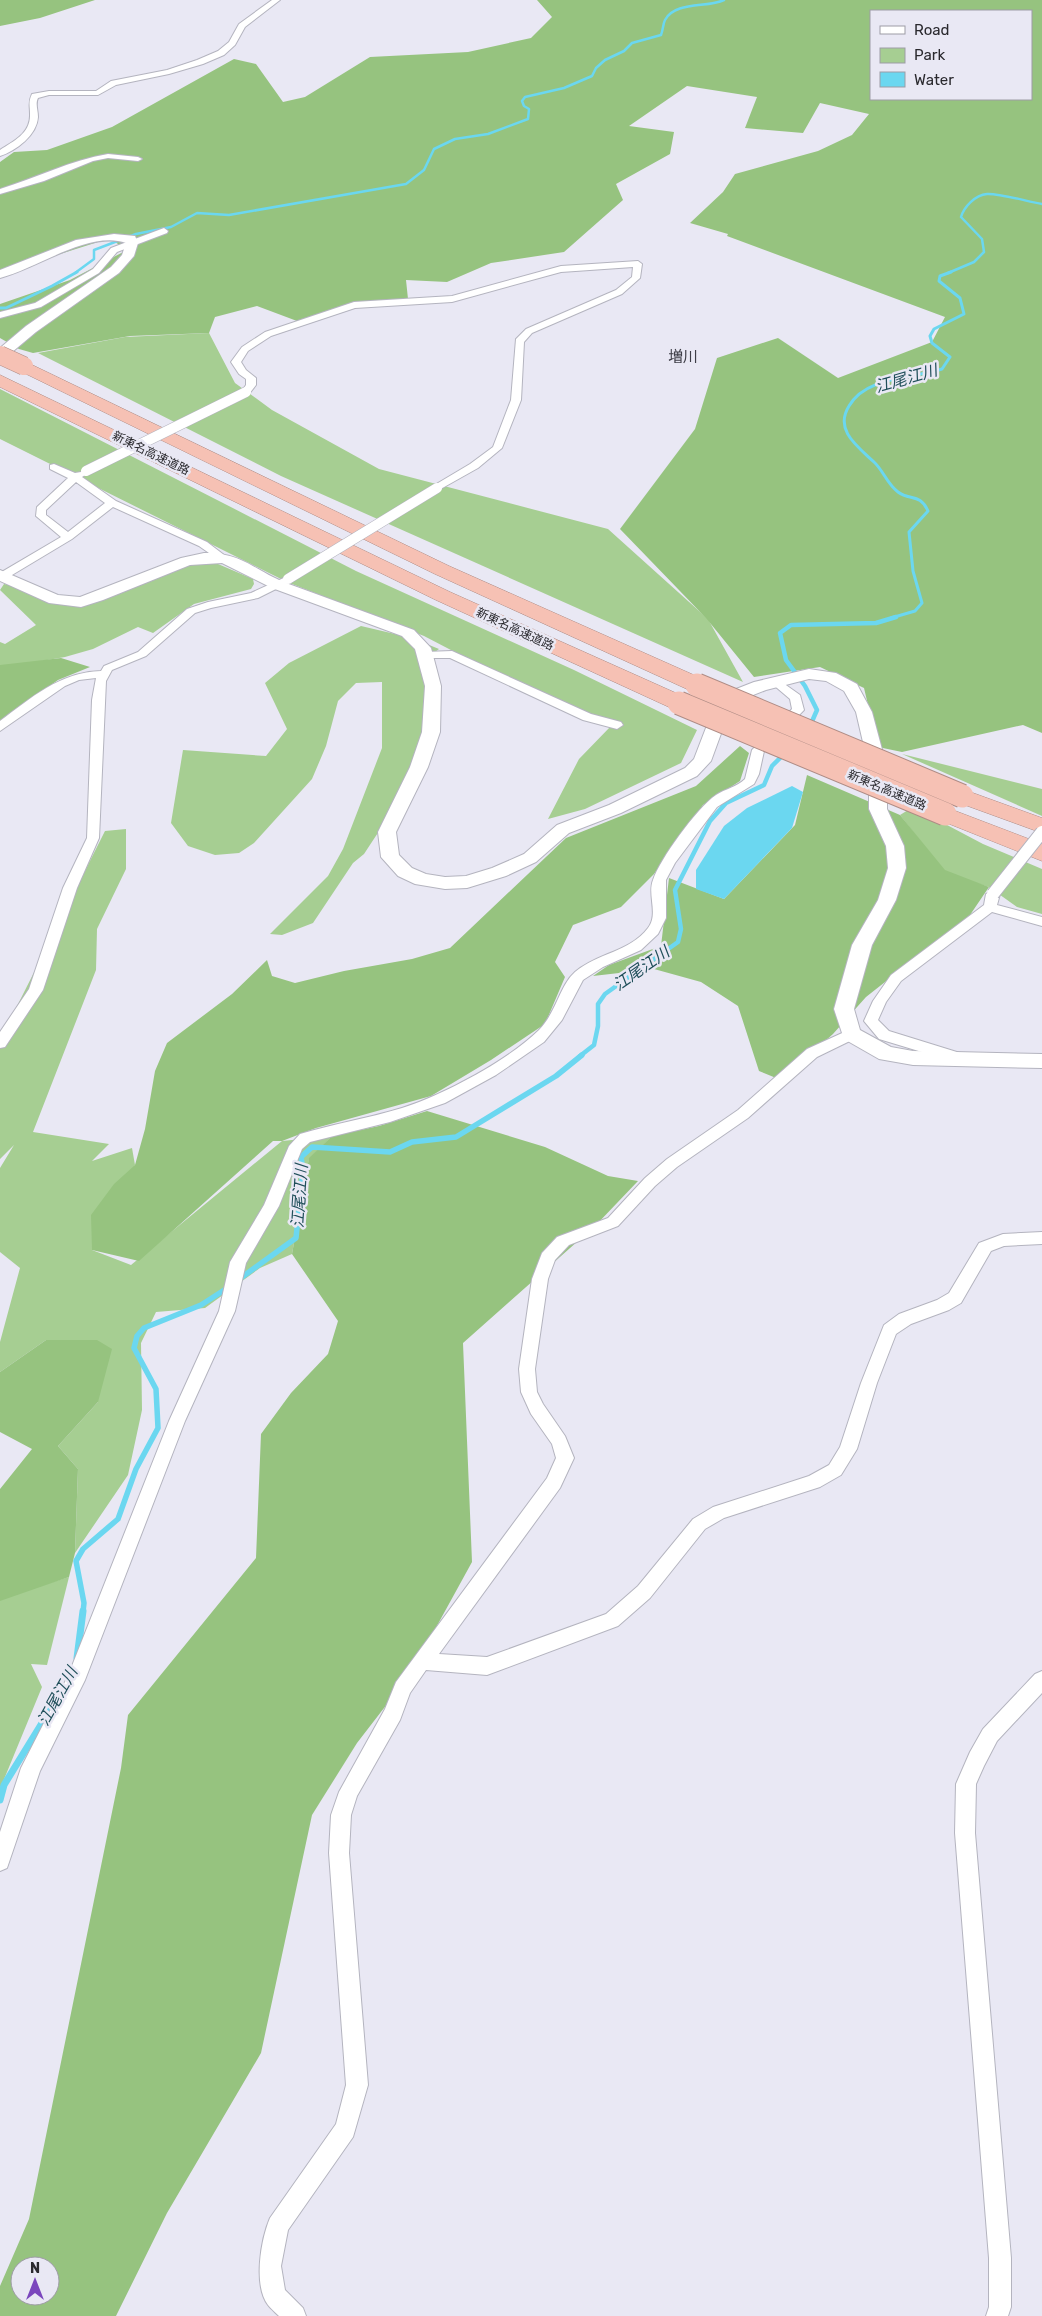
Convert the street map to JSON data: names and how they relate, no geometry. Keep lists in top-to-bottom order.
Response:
{
  "streets": {
    "highway": ["新東名高速道路"]
  },
  "districts": ["増川"],
  "water": ["江尾江川"],
  "legend": ["Road", "Park", "Water"],
  "north": "top"
}
